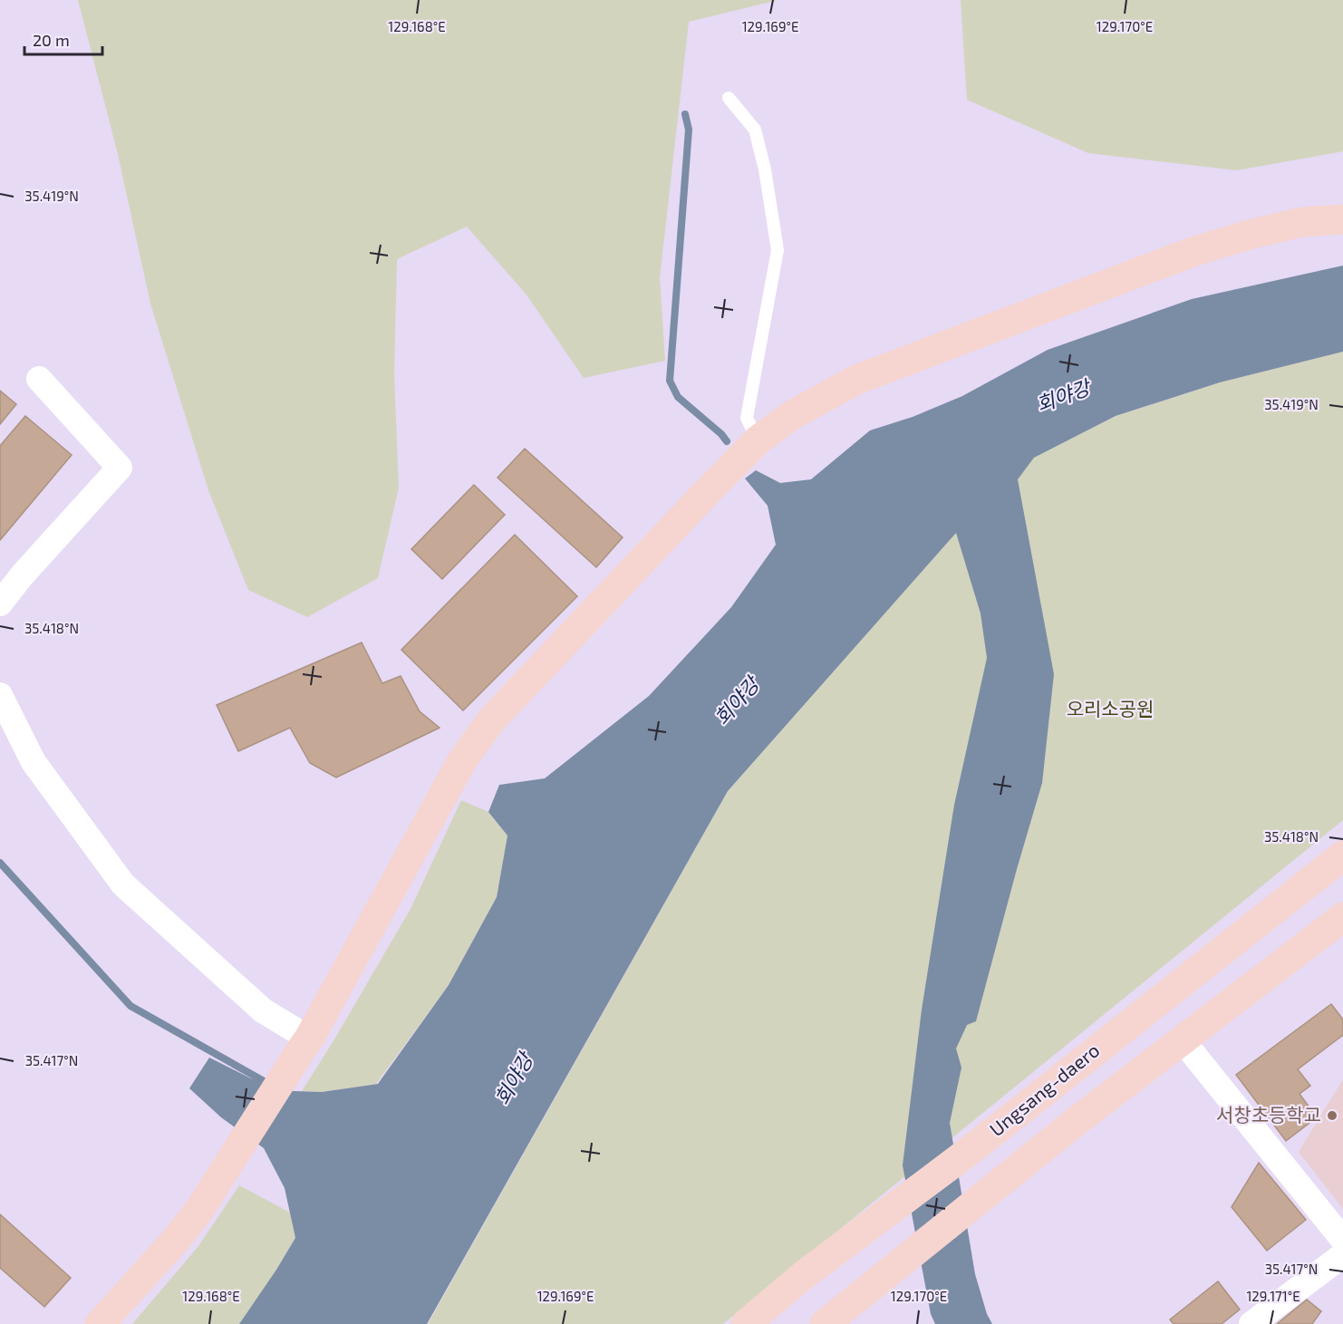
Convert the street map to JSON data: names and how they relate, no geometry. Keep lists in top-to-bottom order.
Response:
{
  "streets": {
    "street": ["Ungsang-daero"]
  },
  "water": ["회야강"],
  "parks": ["오리소공원"],
  "places": ["서창초등학교"],
  "scale_bar": "20 m",
  "coordinates": [
    "129.168°E",
    "129.169°E",
    "129.170°E",
    "35.419°N",
    "35.418°N",
    "35.417°N",
    "129.171°E"
  ]
}
